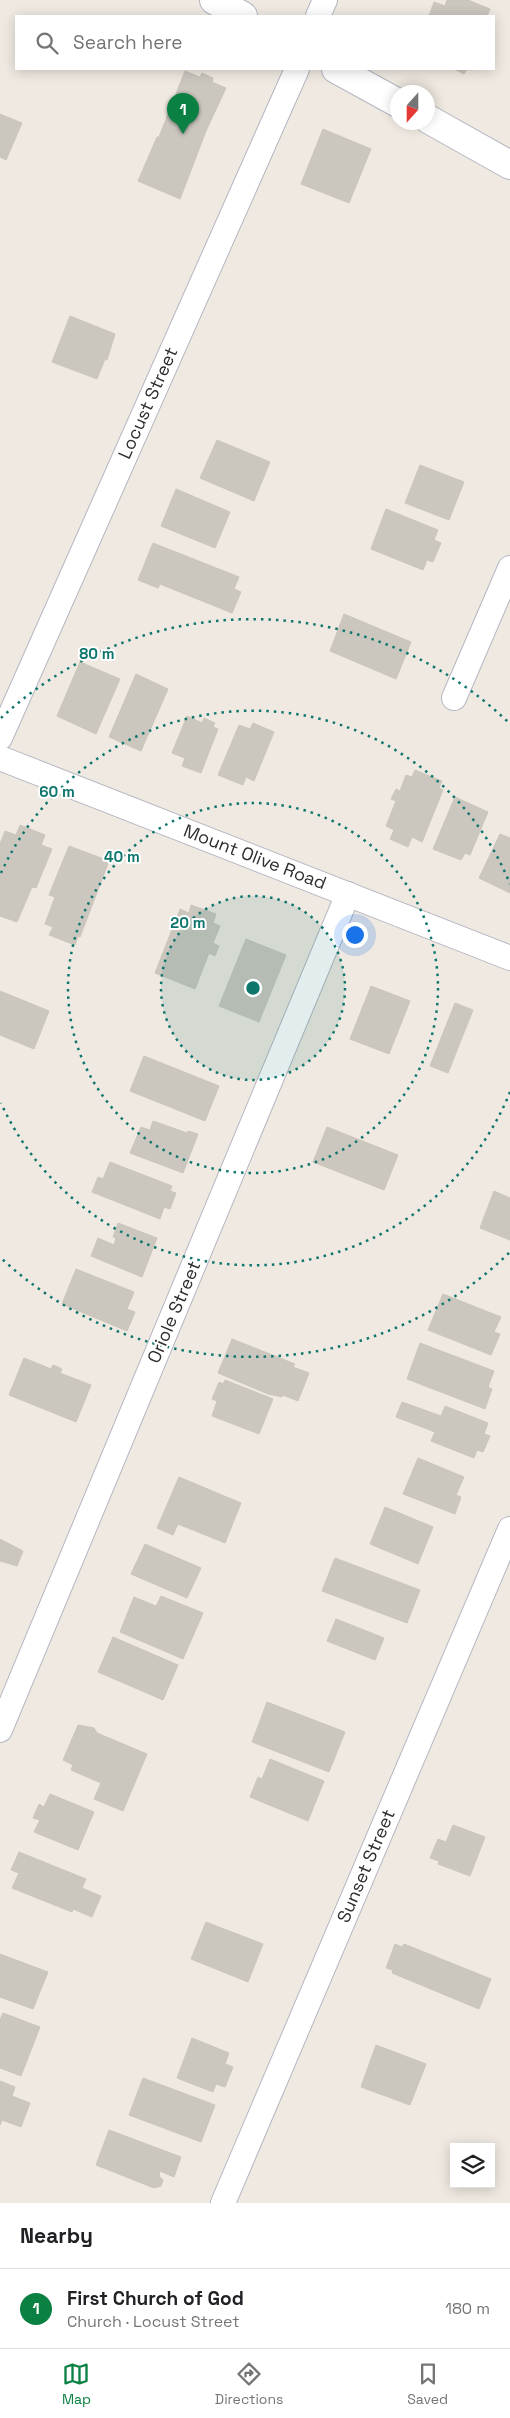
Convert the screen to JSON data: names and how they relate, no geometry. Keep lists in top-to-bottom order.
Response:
{
  "streets": {
    "street": [
      "Locust Street",
      "Mount Olive Road",
      "Oriole Street",
      "Sunset Street"
    ]
  },
  "crossings": [
    ["Mount Olive Road", "Oriole Street"]
  ],
  "north": "bottom",
  "page": {
    "search": "Search here",
    "pins": "1",
    "heading": "Nearby",
    "list": [
      {
        "mark": "1",
        "name": "First Church of God",
        "note": "Church · Locust Street",
        "value": "180 m"
      }
    ],
    "nav": ["Map", "Directions", "Saved"]
  },
  "rings": [
    "80 m",
    "60 m",
    "40 m",
    "20 m"
  ]
}
